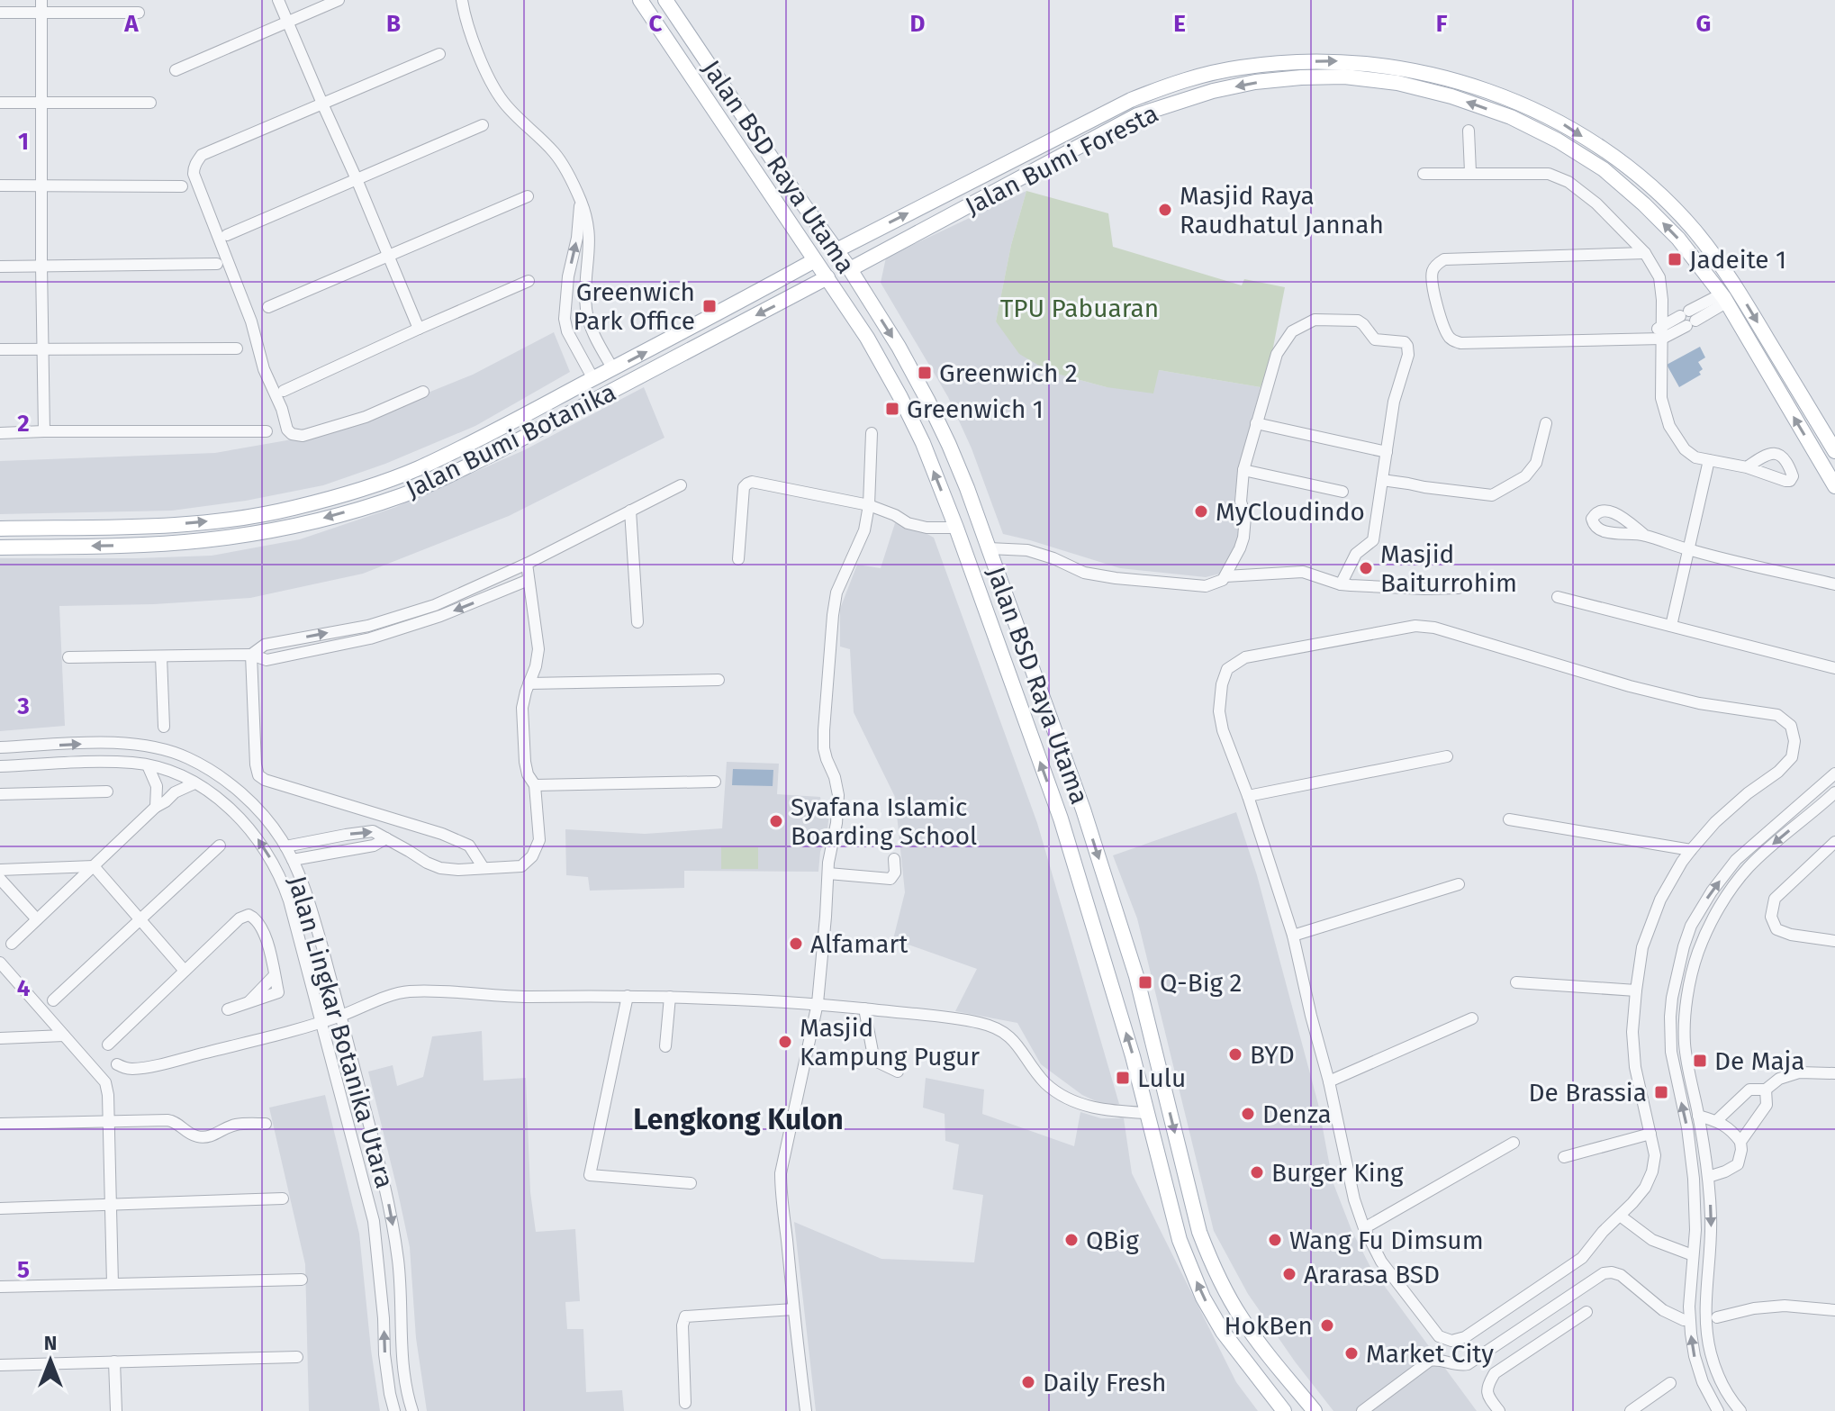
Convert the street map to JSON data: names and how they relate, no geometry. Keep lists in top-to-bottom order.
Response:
{
  "streets": {
    "main road": ["Jalan Bumi Foresta", "Jalan BSD Raya Utama", "Jalan Bumi Botanika"],
    "street": ["Jalan Lingkar Botanika Utara"]
  },
  "crossings": [
    ["Jalan Bumi Foresta", "Jalan BSD Raya Utama"],
    ["Jalan BSD Raya Utama", "Jalan Bumi Botanika"]
  ],
  "districts": ["Lengkong Kulon"],
  "parks": ["TPU Pabuaran"],
  "places": {
    "other": [
      "Masjid Raya Raudhatul Jannah",
      "MyCloudindo",
      "Masjid Baiturrohim",
      "Syafana Islamic Boarding School",
      "Alfamart",
      "Masjid Kampung Pugur",
      "BYD",
      "Denza",
      "Burger King",
      "QBig",
      "Wang Fu Dimsum",
      "Ararasa BSD",
      "HokBen",
      "Market City",
      "Daily Fresh"
    ],
    "transit": [
      "Jadeite 1",
      "Greenwich Park Office",
      "Greenwich 2",
      "Greenwich 1",
      "Q-Big 2",
      "De Maja",
      "Lulu",
      "De Brassia"
    ]
  },
  "north": "top",
  "grid": {
    "columns": [
      "A",
      "B",
      "C",
      "D",
      "E",
      "F",
      "G"
    ],
    "rows": [
      "1",
      "2",
      "3",
      "4",
      "5"
    ]
  }
}
